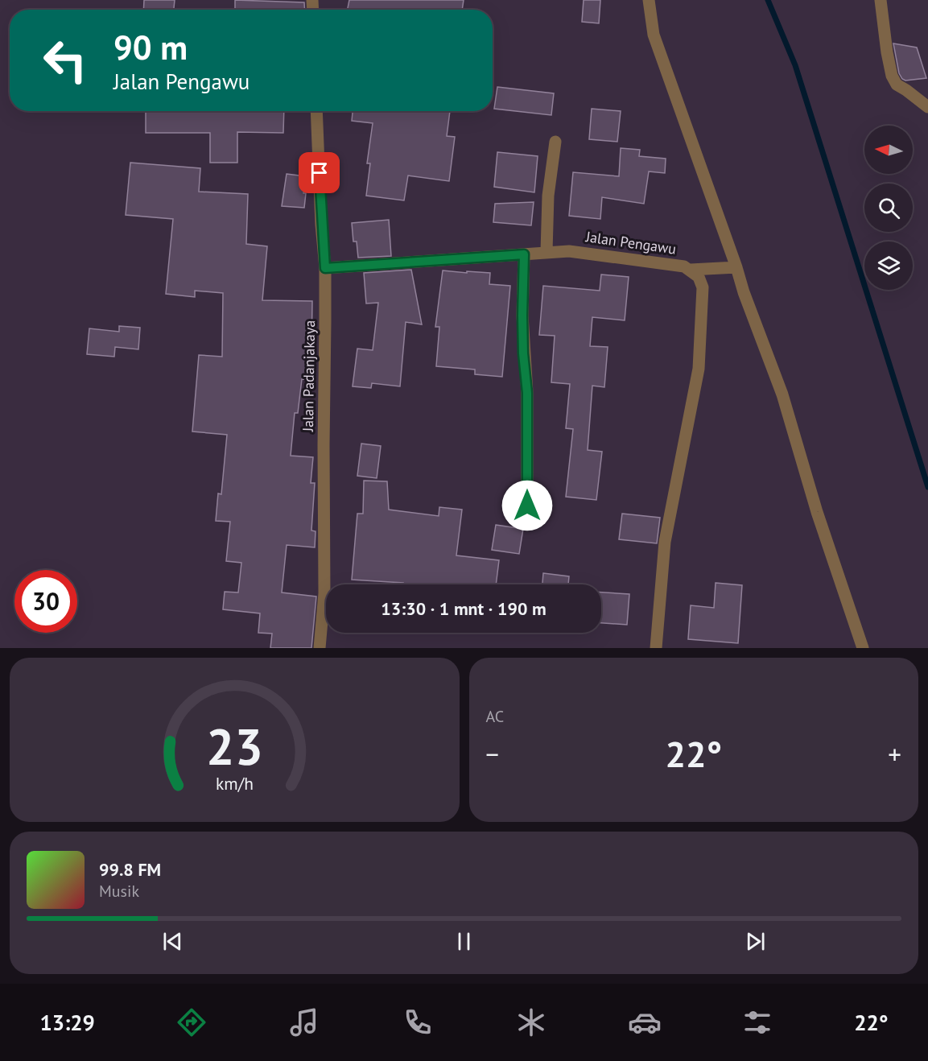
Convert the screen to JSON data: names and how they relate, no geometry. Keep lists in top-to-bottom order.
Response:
{
  "streets": {
    "street": ["Jalan Pengawu", "Jalan Padanjakaya"]
  },
  "crossings": [
    ["Jalan Pengawu", "Jalan Padanjakaya"]
  ],
  "north": "left",
  "page": {
    "turn": ["90 m", "Jalan Pengawu"],
    "limit": "30",
    "trip": "13:30 · 1 mnt · 190 m",
    "tile": "AC",
    "heat": ["−", "22°", "+"],
    "song": ["99.8 FM", "Musik"],
    "tabs": ["13:29", "22°"],
    "gauge": ["23", "km/h"]
  }
}
